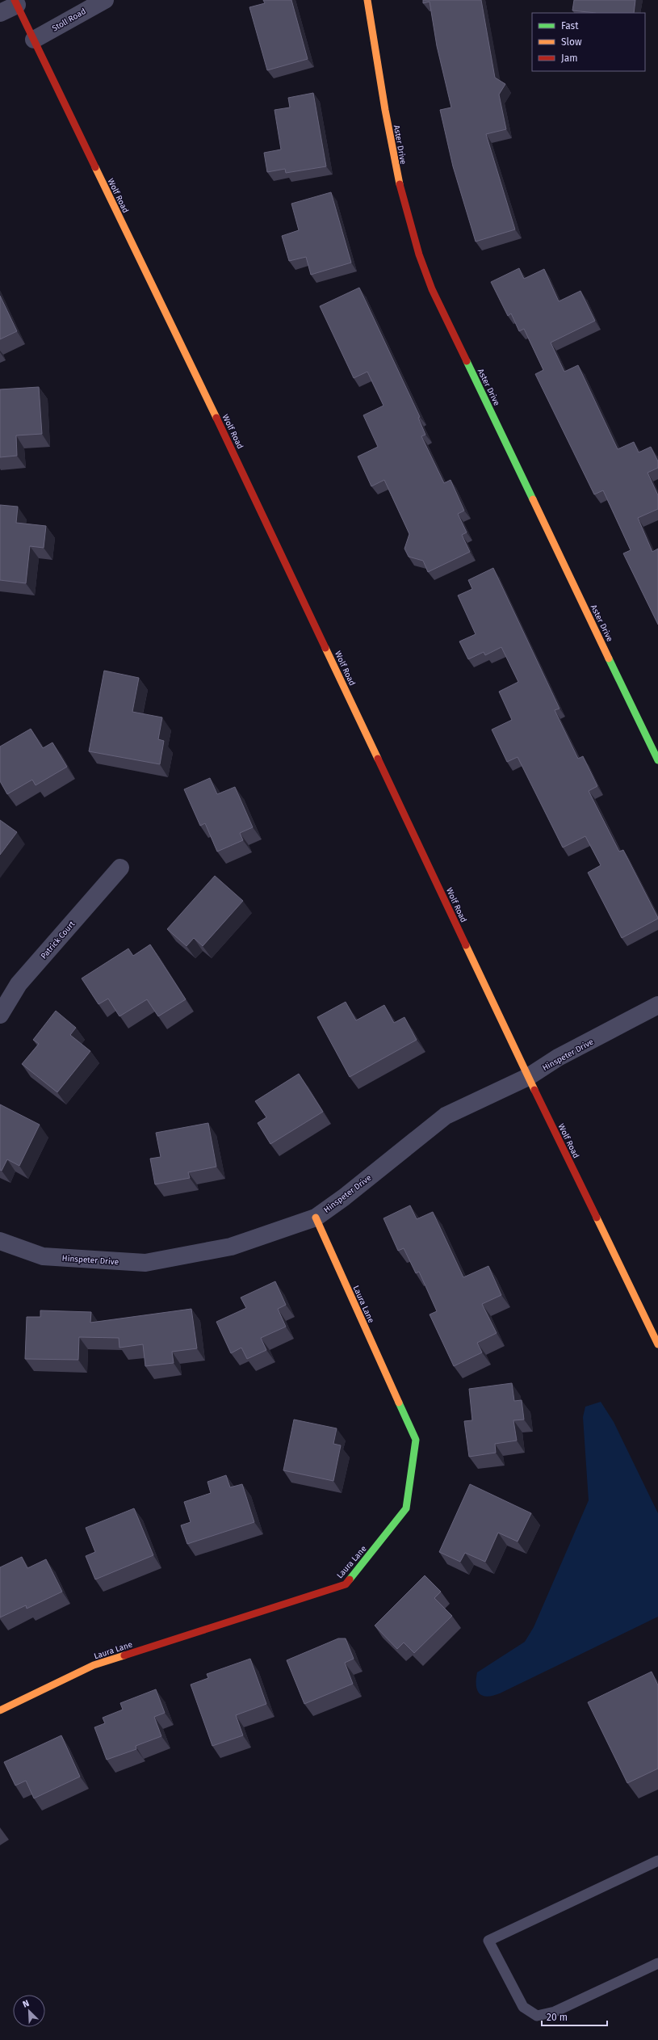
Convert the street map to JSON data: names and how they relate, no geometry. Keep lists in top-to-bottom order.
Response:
{
  "streets": {
    "street": [
      "Stoll Road",
      "Aster Drive",
      "Wolf Road",
      "Patrick Court",
      "Hinspeter Drive",
      "Laura Lane"
    ]
  },
  "crossings": [
    ["Stoll Road", "Wolf Road"],
    ["Wolf Road", "Hinspeter Drive"],
    ["Hinspeter Drive", "Laura Lane"]
  ],
  "legend": ["Fast", "Slow", "Jam"],
  "scale_bar": "20 m",
  "north": "top left"
}
